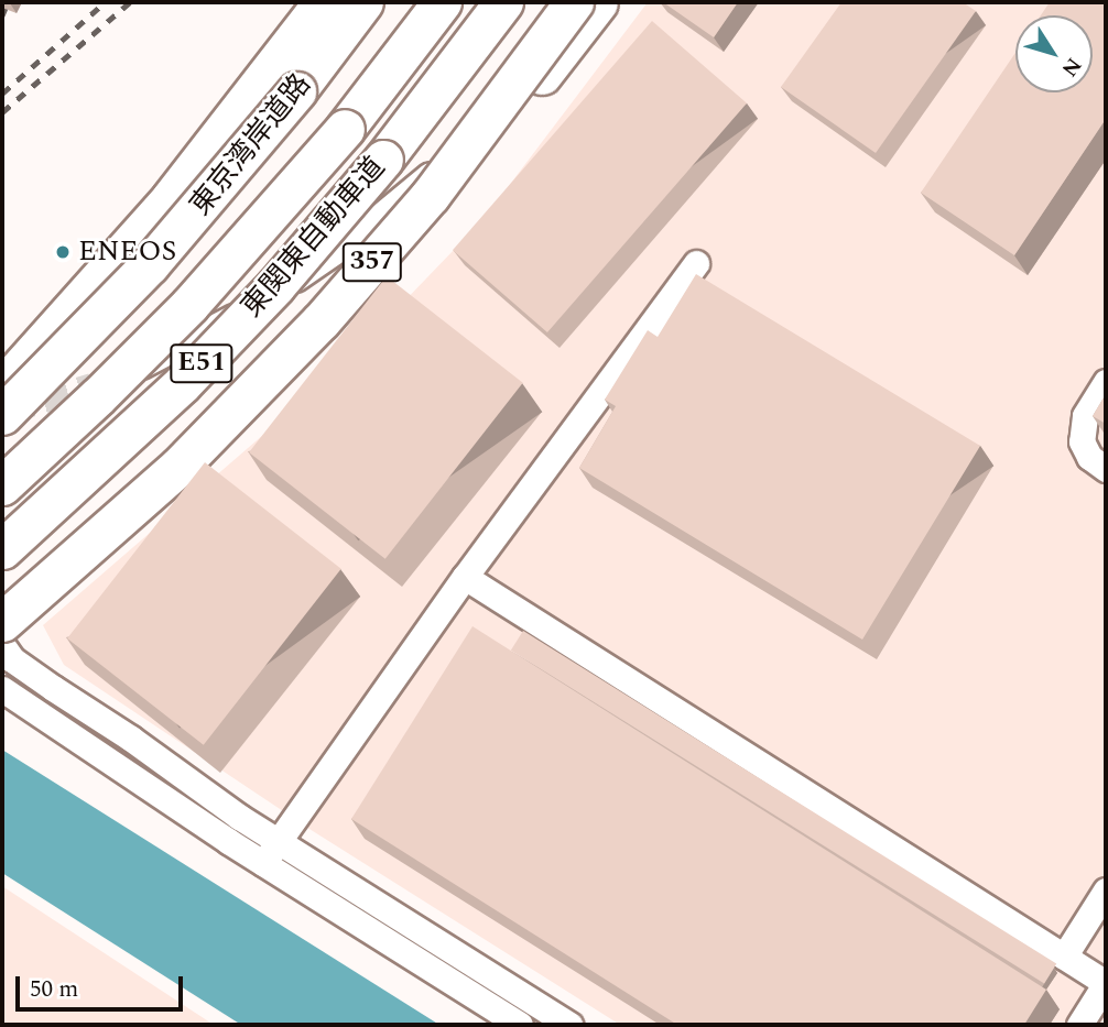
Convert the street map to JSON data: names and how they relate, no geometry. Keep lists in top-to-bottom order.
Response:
{
  "streets": {
    "highway": [
      "東京湾岸道路",
      "東関東自動車道",
      "357",
      "E51"
    ]
  },
  "places": ["ENEOS"],
  "scale_bar": "50 m",
  "north": "bottom right"
}
